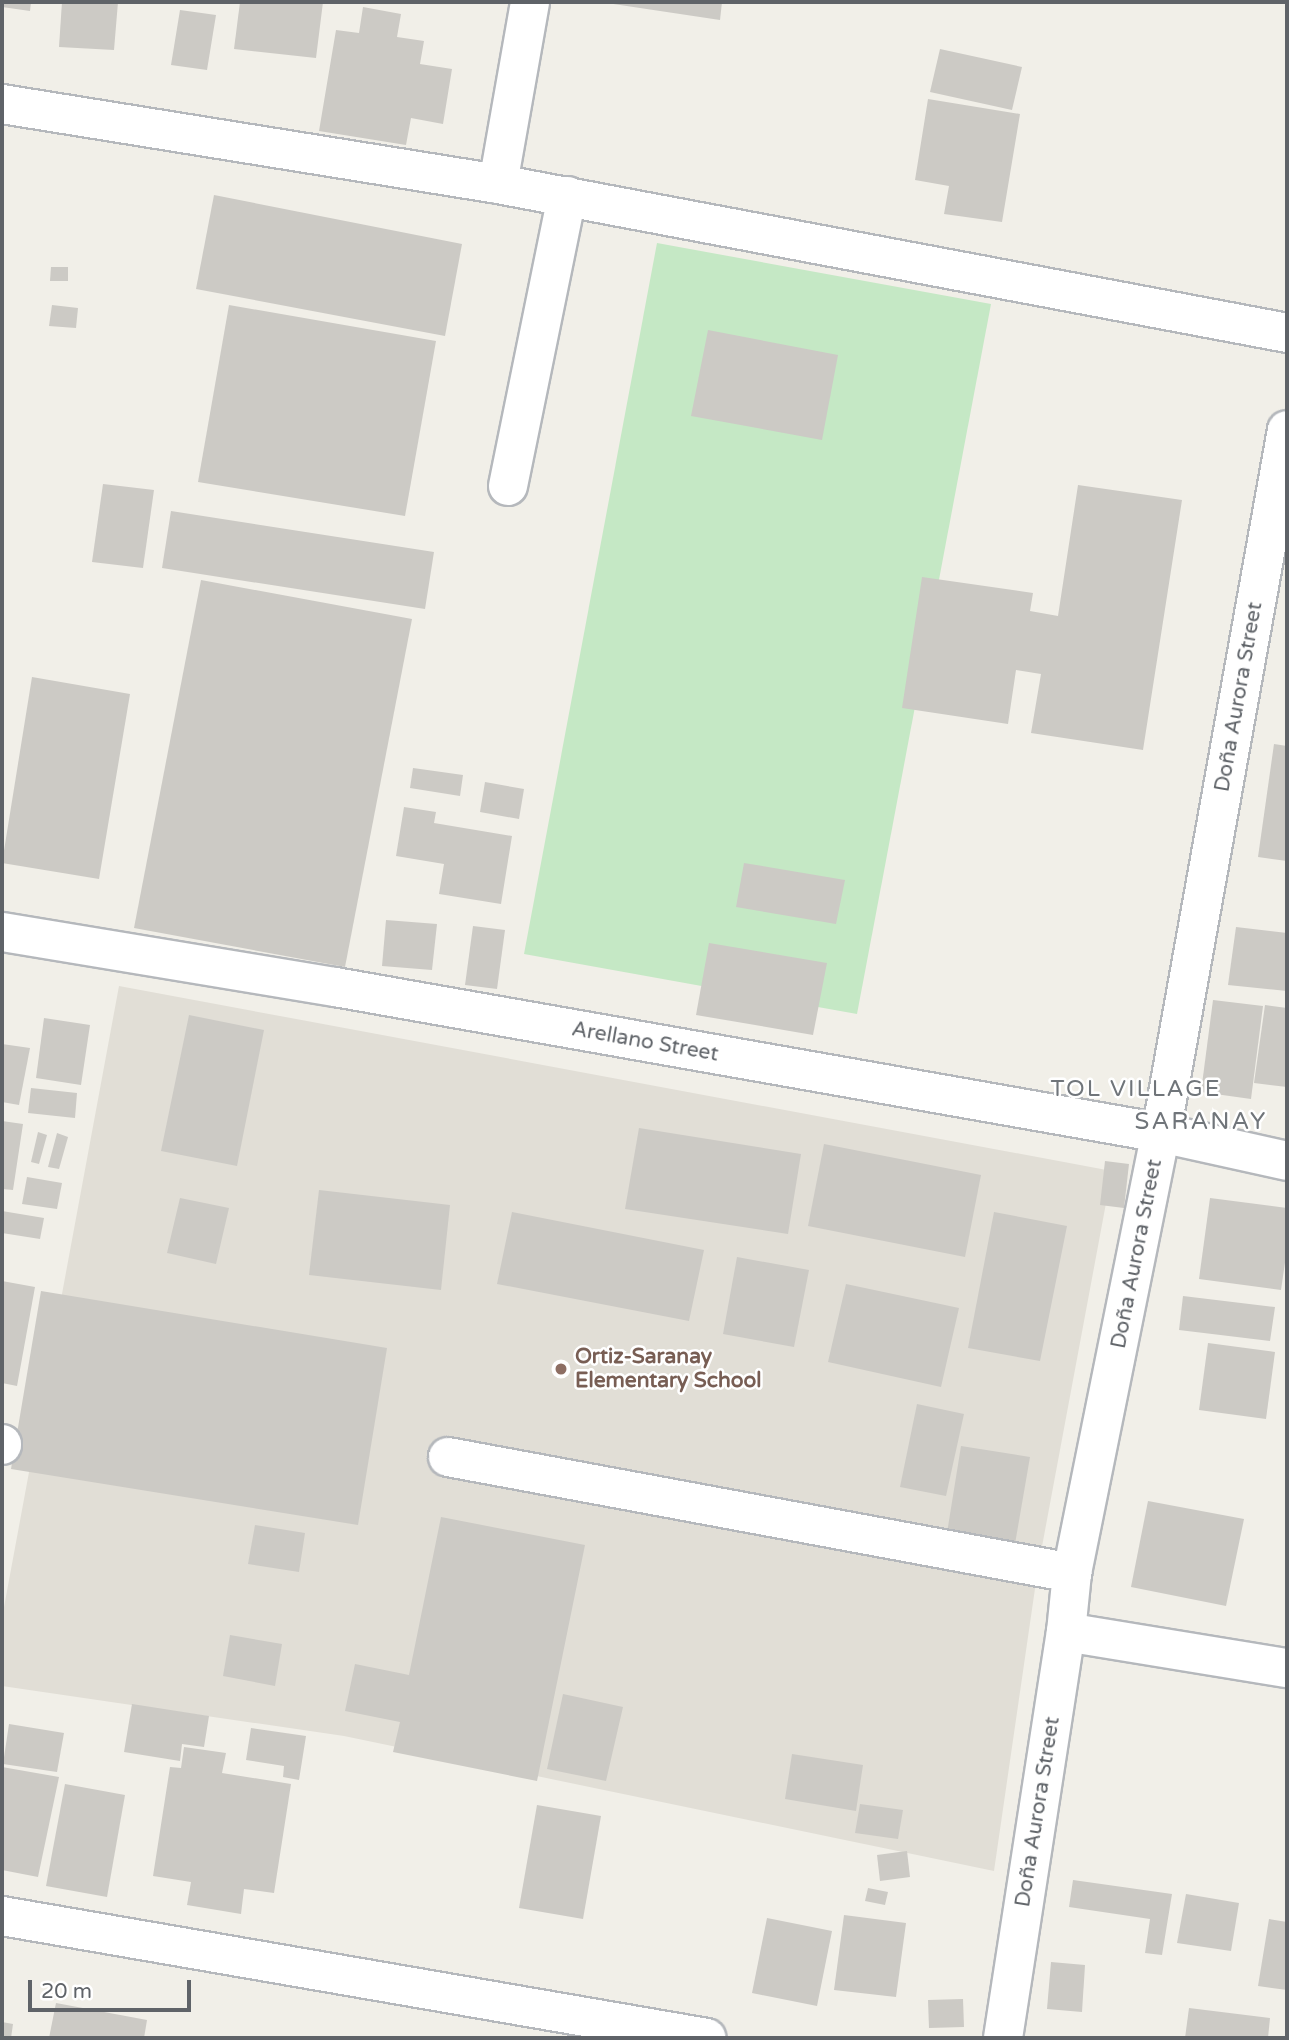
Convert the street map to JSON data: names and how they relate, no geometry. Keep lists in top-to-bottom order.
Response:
{
  "streets": {
    "street": ["Doña Aurora Street", "Arellano Street"]
  },
  "crossings": [
    ["Doña Aurora Street", "Arellano Street"]
  ],
  "districts": ["TOL VILLAGE", "SARANAY"],
  "places": ["Ortiz-Saranay Elementary School"],
  "scale_bar": "20 m"
}
